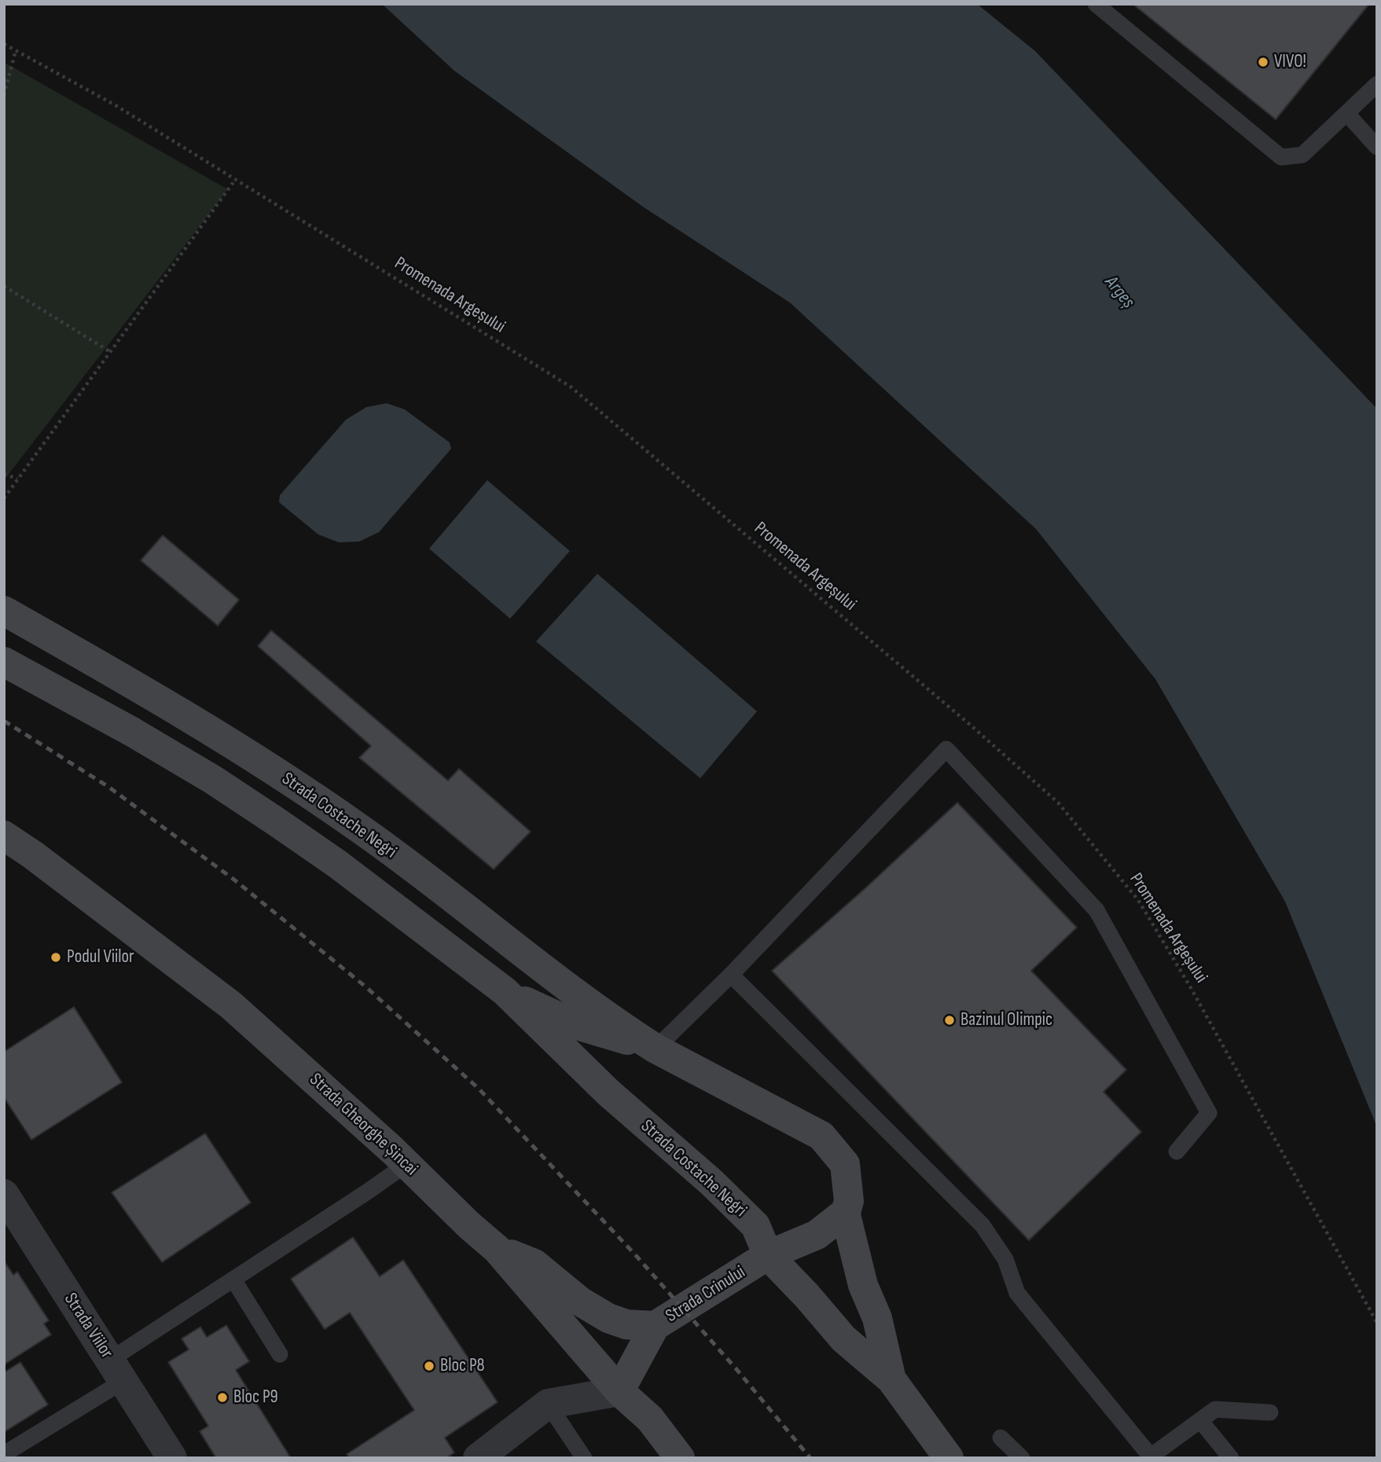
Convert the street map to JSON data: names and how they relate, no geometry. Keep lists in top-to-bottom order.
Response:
{
  "streets": {
    "main road": ["Strada Costache Negri", "Strada Gheorghe Șincai", "Strada Crinului"],
    "street": ["Strada Viilor"],
    "path": ["Promenada Argeșului"]
  },
  "crossings": [
    ["Strada Costache Negri", "Strada Crinului"],
    ["Strada Gheorghe Șincai", "Strada Crinului"]
  ],
  "water": ["Argeș"],
  "places": [
    "VIVO!",
    "Podul Viilor",
    "Bazinul Olimpic",
    "Bloc P8",
    "Bloc P9"
  ]
}
